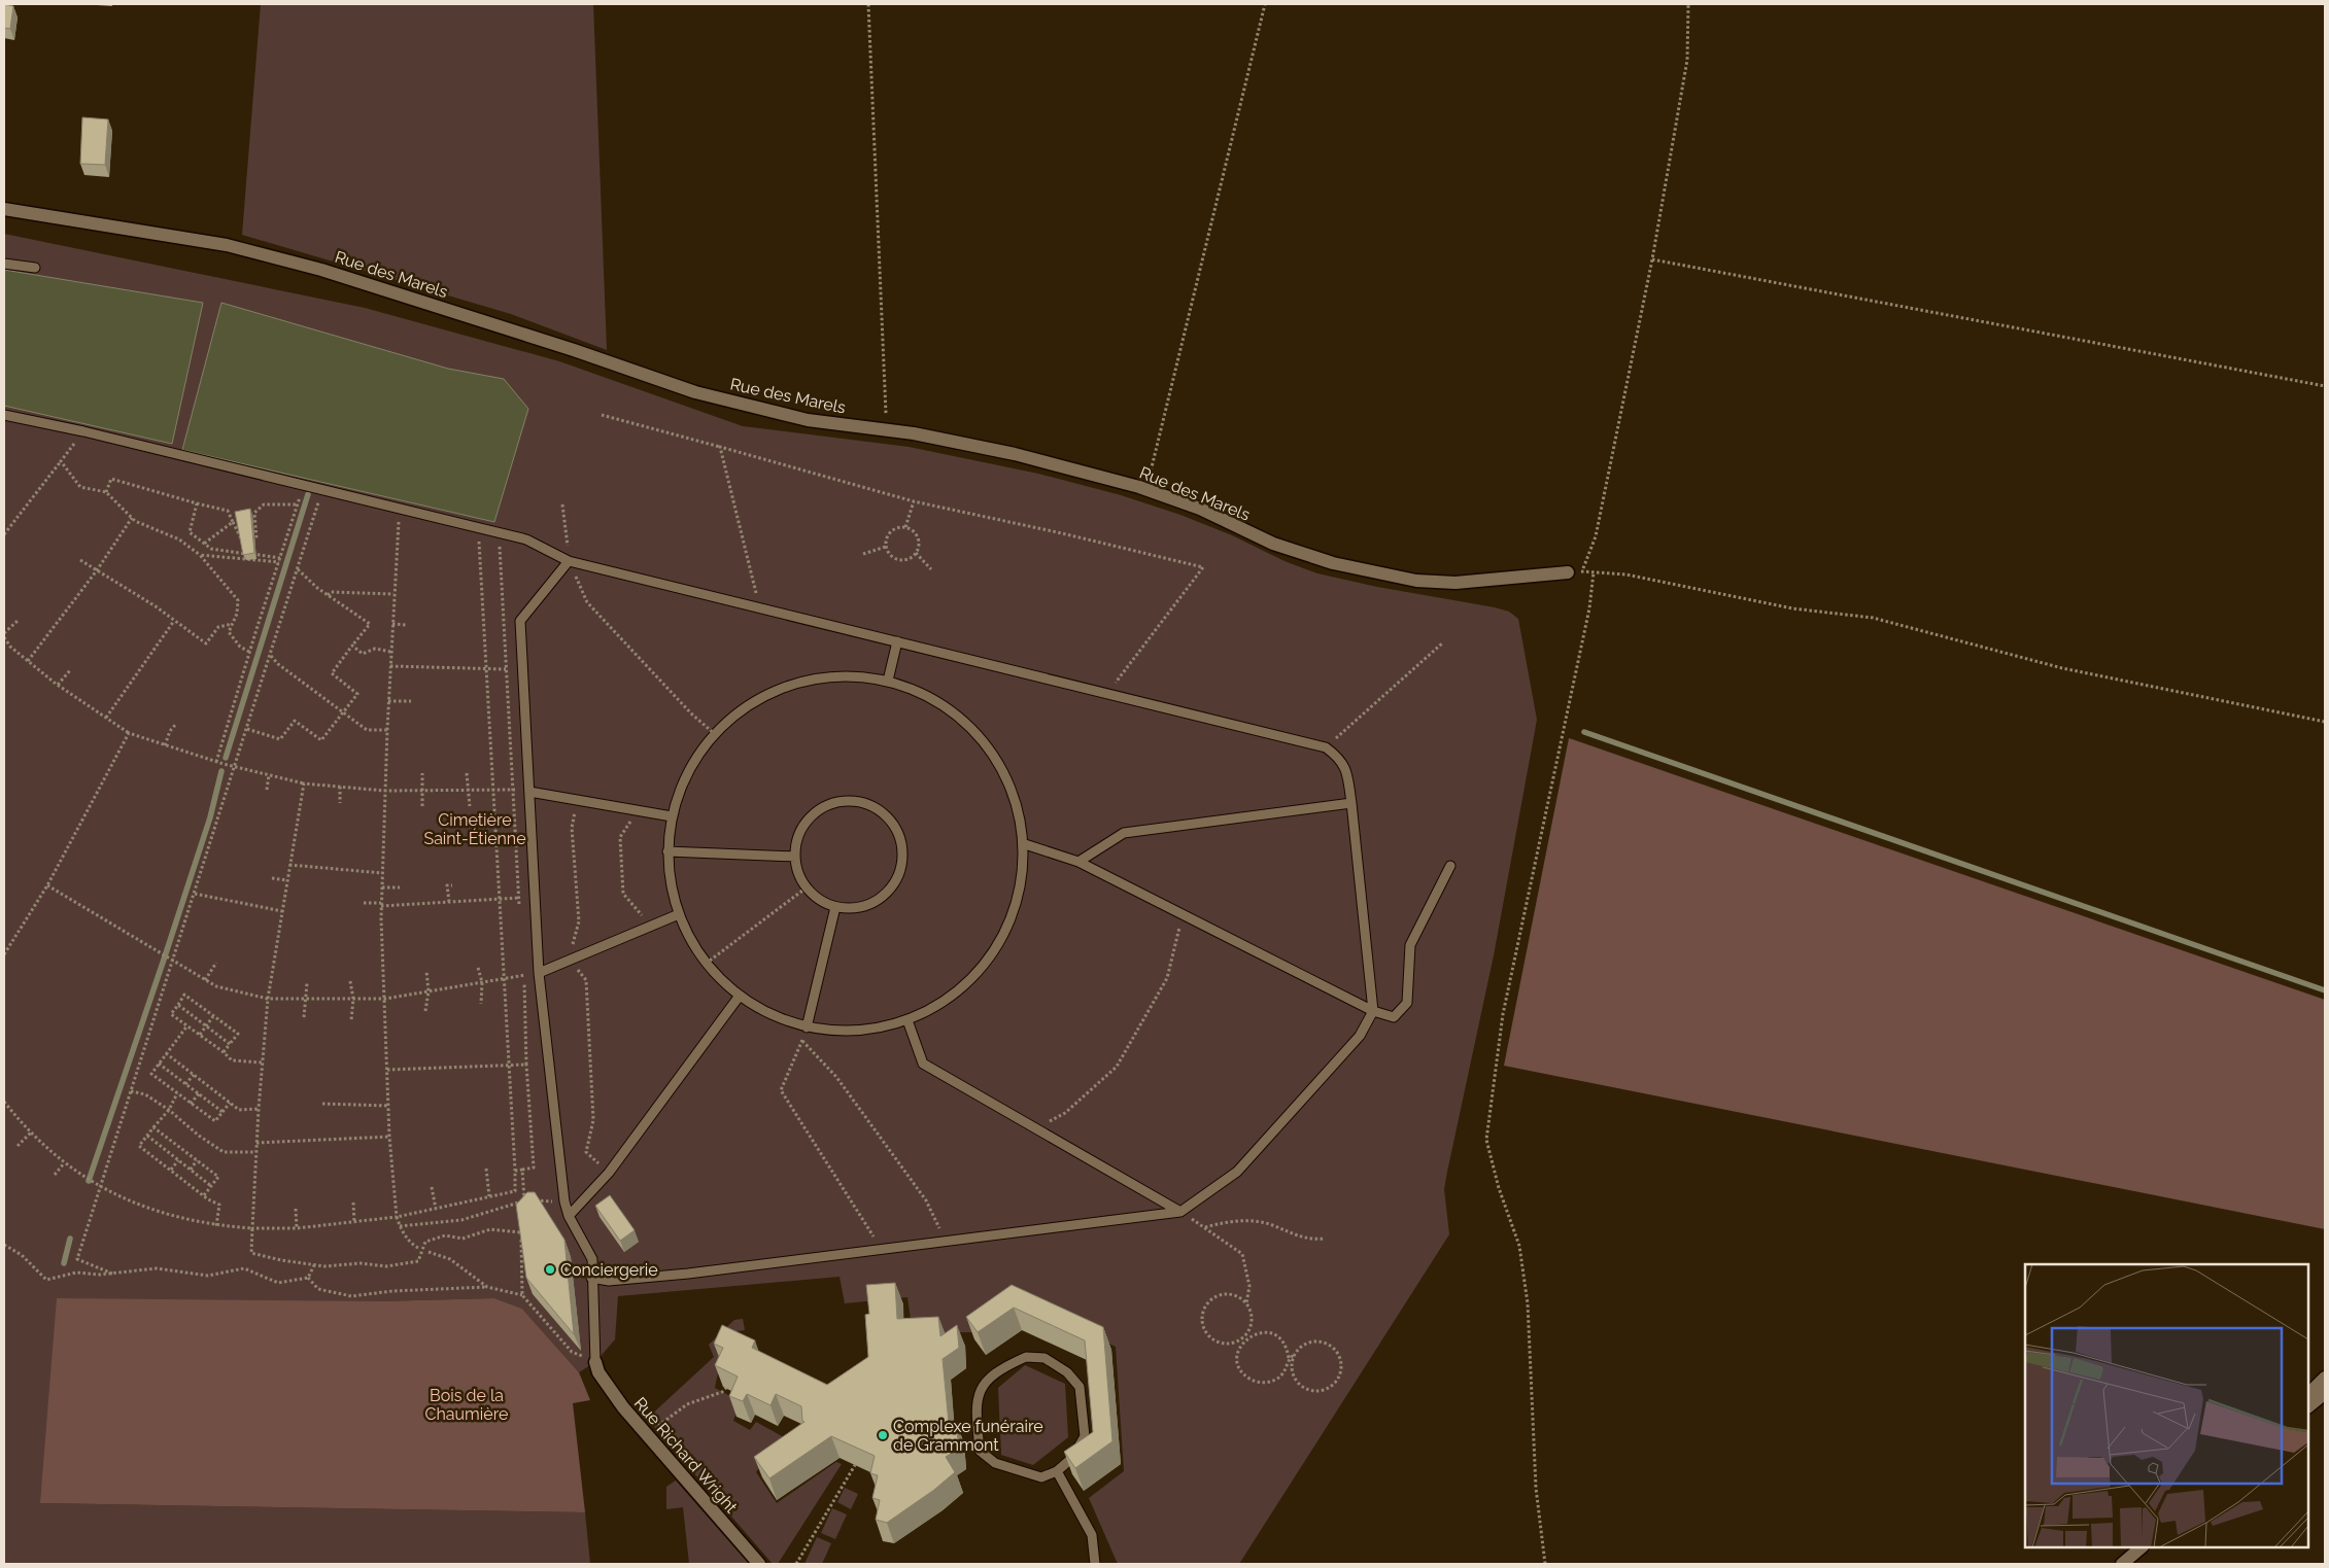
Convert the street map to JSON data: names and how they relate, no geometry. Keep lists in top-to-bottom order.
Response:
{
  "streets": {
    "street": ["Rue des Marels", "Rue Richard Wright"]
  },
  "parks": ["Cimetière Saint-Étienne", "Bois de la Chaumière"],
  "places": ["Conciergerie", "Complexe funéraire de Grammont"]
}
